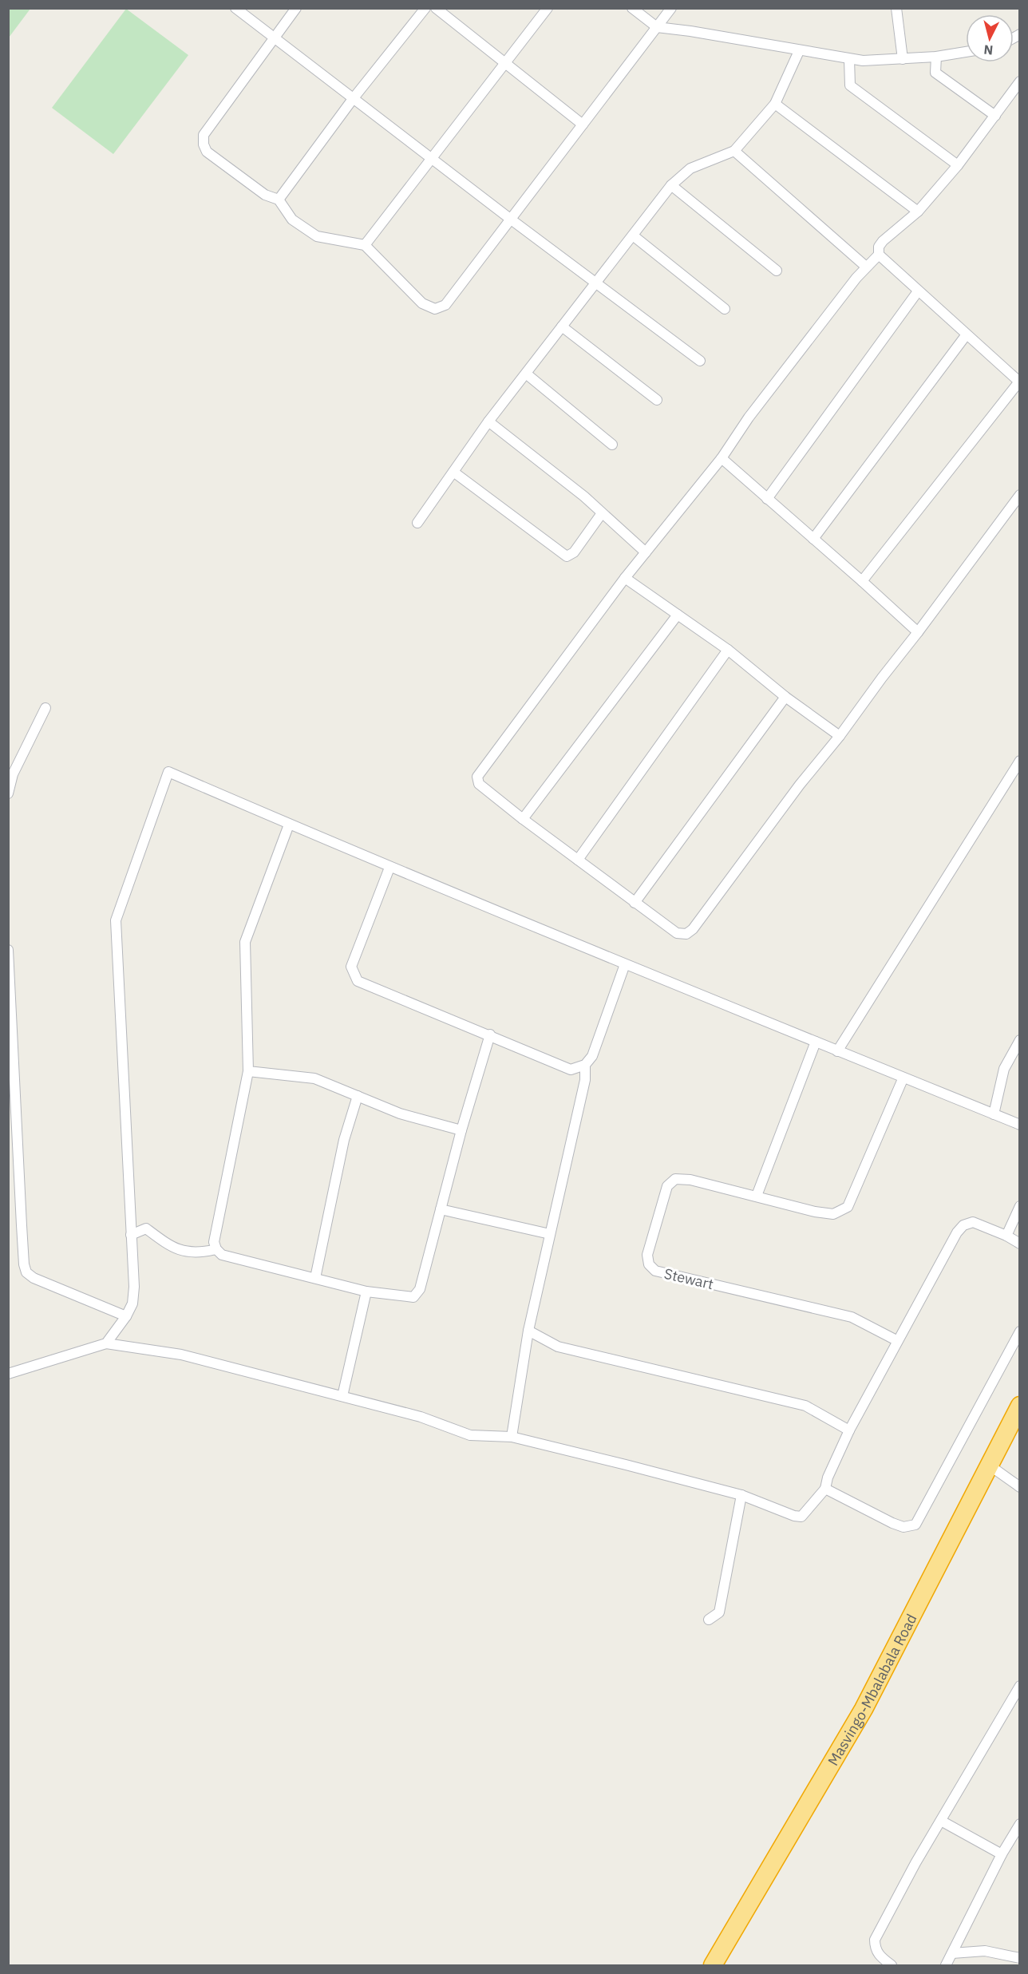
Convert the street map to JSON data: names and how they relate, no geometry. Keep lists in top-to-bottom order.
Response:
{
  "streets": {
    "highway": ["Masvingo-Mbalabala Road"],
    "street": ["Stewart"]
  },
  "north": "bottom"
}
